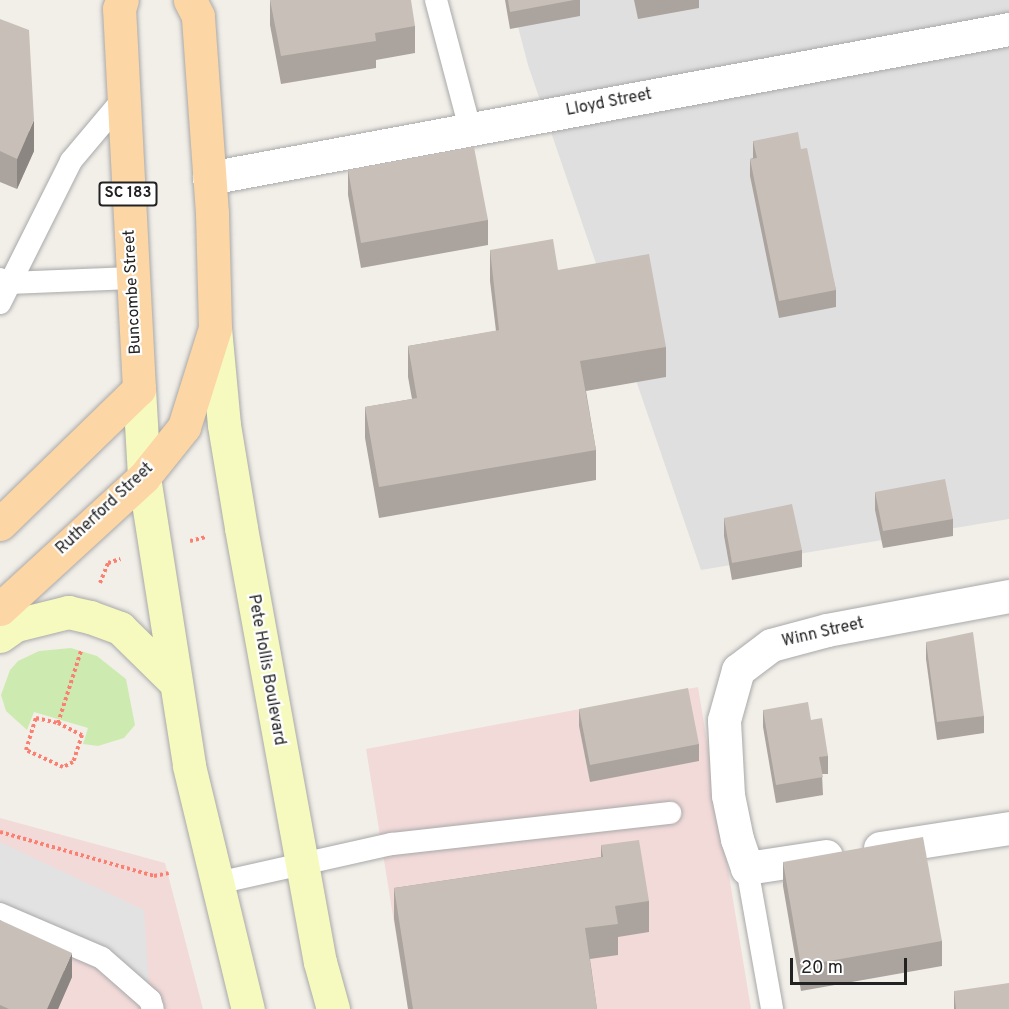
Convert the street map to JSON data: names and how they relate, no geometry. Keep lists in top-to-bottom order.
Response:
{
  "streets": {
    "main road": [
      "SC 183",
      "Buncombe Street",
      "Rutherford Street",
      "Pete Hollis Boulevard"
    ],
    "street": ["Lloyd Street", "Winn Street"]
  },
  "crossings": [
    ["SC 183", "Buncombe Street"],
    ["SC 183", "Rutherford Street"],
    ["Buncombe Street", "Rutherford Street"],
    ["Rutherford Street", "Pete Hollis Boulevard"]
  ],
  "scale_bar": "20 m"
}
